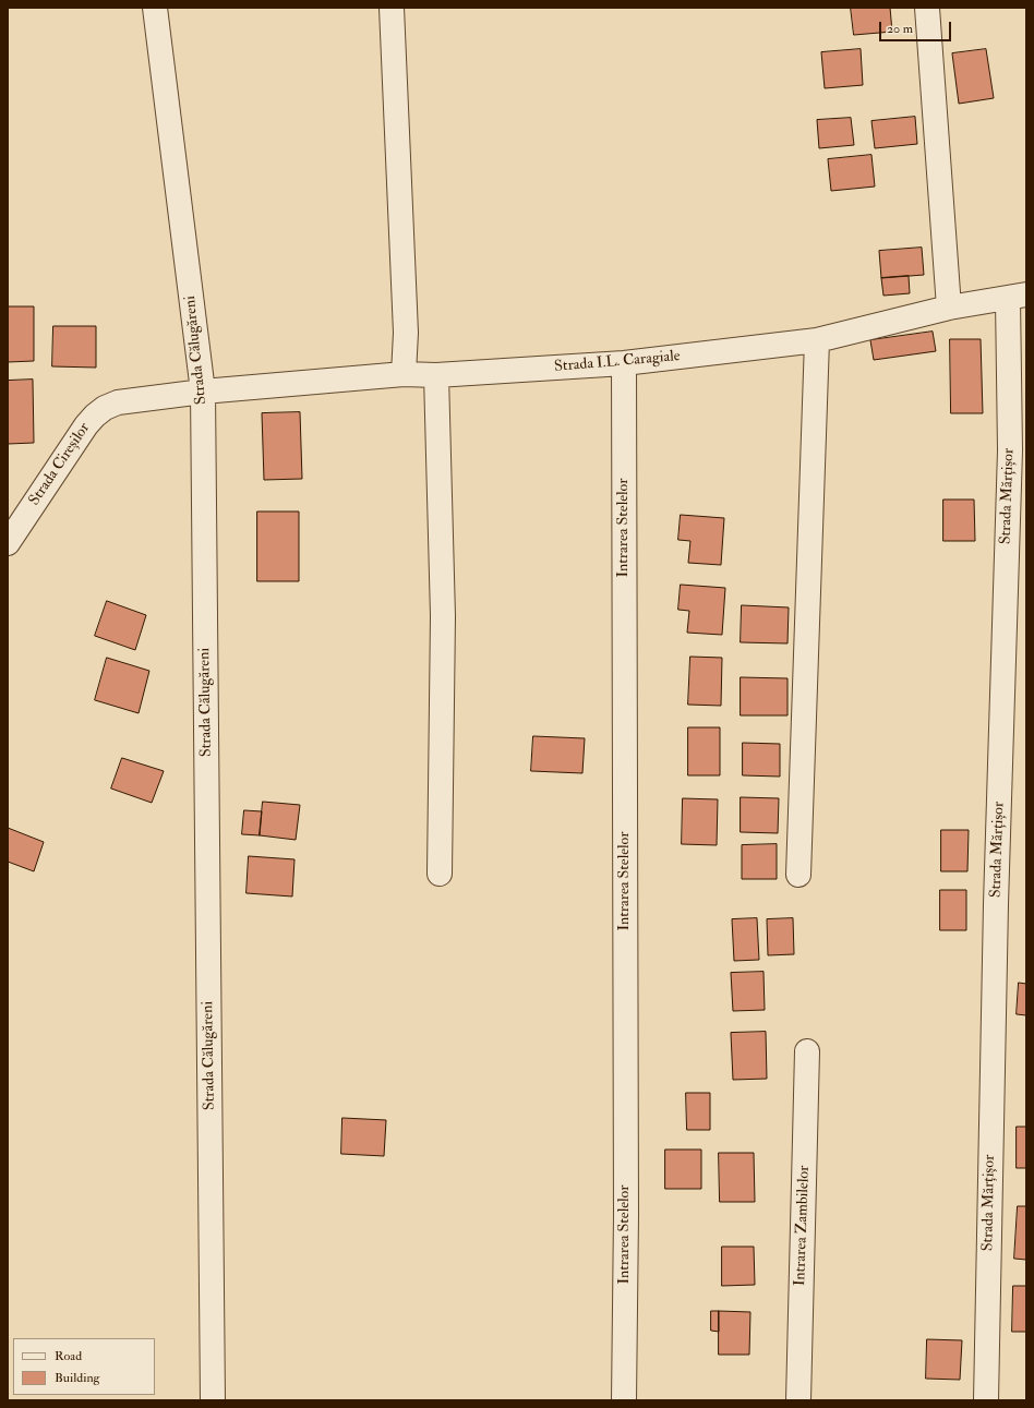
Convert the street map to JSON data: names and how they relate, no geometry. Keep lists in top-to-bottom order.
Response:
{
  "streets": {
    "street": [
      "Strada Călugăreni",
      "Strada I.L. Caragiale",
      "Strada Cireșilor",
      "Strada Mărțișor",
      "Intrarea Stelelor",
      "Intrarea Zambilelor"
    ]
  },
  "crossings": [
    ["Strada Călugăreni", "Strada I.L. Caragiale"],
    ["Strada Călugăreni", "Strada Cireșilor"],
    ["Strada I.L. Caragiale", "Strada Cireșilor"],
    ["Strada I.L. Caragiale", "Strada Mărțișor"],
    ["Strada I.L. Caragiale", "Intrarea Stelelor"]
  ],
  "legend": ["Road", "Building"],
  "scale_bar": "20 m"
}
